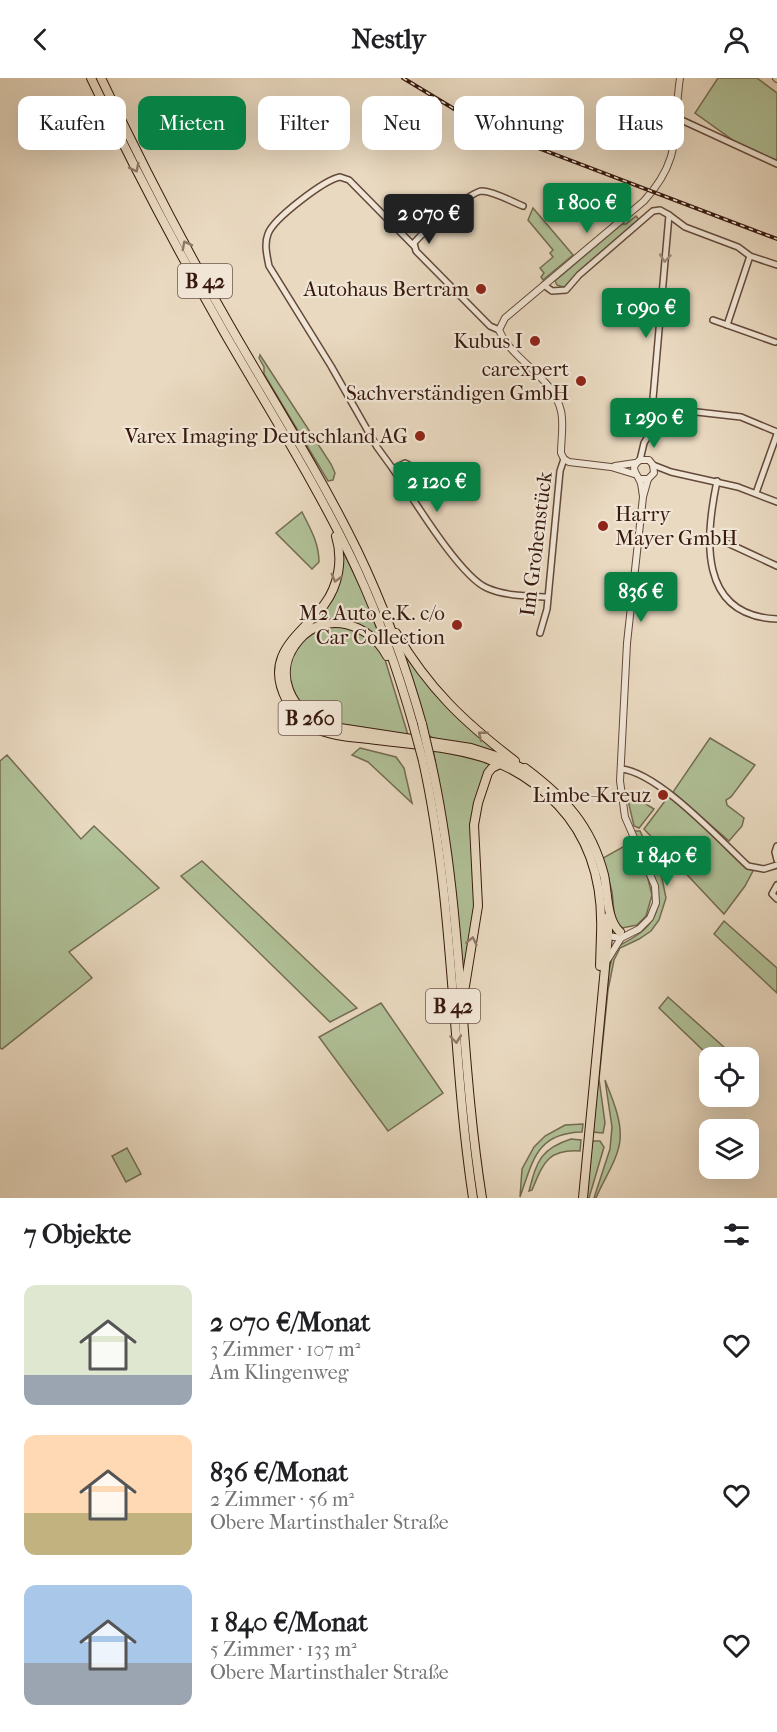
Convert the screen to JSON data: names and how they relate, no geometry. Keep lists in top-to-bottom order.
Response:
{
  "streets": {
    "main road": ["B 42", "B 260"],
    "street": ["Im Grohenstück"]
  },
  "crossings": [
    ["B 42", "B 260"]
  ],
  "places": [
    "Autohaus Bertram",
    "Kubus I",
    "carexpert Sachverständigen GmbH",
    "Varex Imaging Deutschland AG",
    "Harry Mayer GmbH",
    "M2 Auto e.K. c/o Car Collection",
    "Limbe-Kreuz"
  ],
  "page": {
    "header": "Nestly",
    "chip": [
      "Kaufen",
      "Mieten",
      "Filter",
      "Neu",
      "Wohnung",
      "Haus"
    ],
    "price": [
      "1 800 €",
      "2 070 €",
      "1 090 €",
      "1 290 €",
      "2 120 €",
      "836 €",
      "1 840 €"
    ],
    "heading": "7 Objekte",
    "list": [
      {
        "name": "2 070 €/Monat",
        "note": "3 Zimmer · 107 m² · Am Klingenweg"
      },
      {
        "name": "836 €/Monat",
        "note": "2 Zimmer · 56 m² · Obere Martinsthaler Straße"
      },
      {
        "name": "1 840 €/Monat",
        "note": "5 Zimmer · 133 m² · Obere Martinsthaler Straße"
      }
    ]
  }
}
